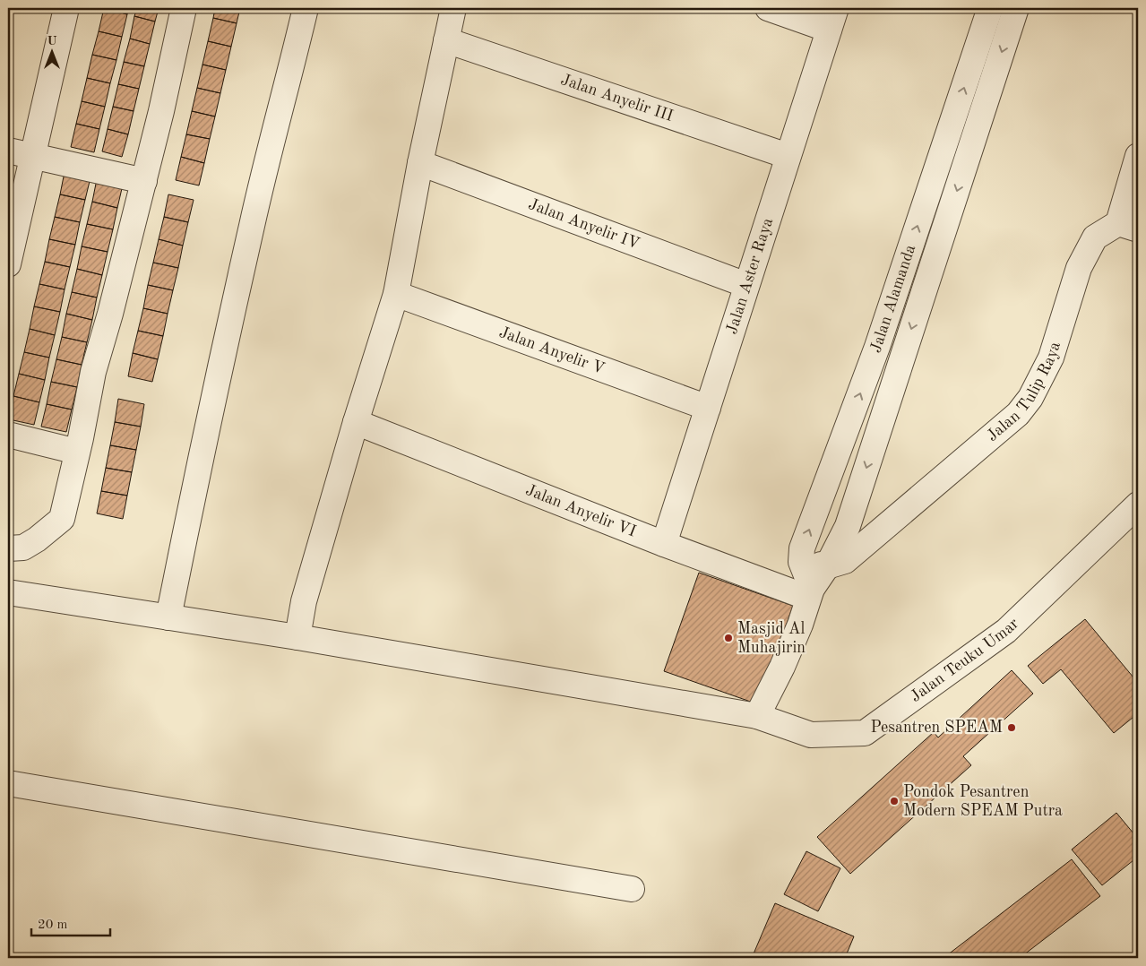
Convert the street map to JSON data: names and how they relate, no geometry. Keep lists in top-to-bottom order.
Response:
{
  "streets": {
    "street": [
      "Jalan Anyelir III",
      "Jalan Anyelir IV",
      "Jalan Aster Raya",
      "Jalan Alamanda",
      "Jalan Anyelir V",
      "Jalan Tulip Raya",
      "Jalan Anyelir VI",
      "Jalan Teuku Umar"
    ]
  },
  "crossings": [
    ["Jalan Anyelir III", "Jalan Aster Raya"],
    ["Jalan Anyelir IV", "Jalan Aster Raya"],
    ["Jalan Aster Raya", "Jalan Anyelir V"],
    ["Jalan Aster Raya", "Jalan Anyelir VI"],
    ["Jalan Alamanda", "Jalan Tulip Raya"],
    ["Jalan Alamanda", "Jalan Anyelir VI"],
    ["Jalan Alamanda", "Jalan Teuku Umar"]
  ],
  "places": ["Masjid Al Muhajirin", "Pesantren SPEAM", "Pondok Pesantren Modern SPEAM Putra"],
  "scale_bar": "20 m",
  "north": "top"
}
